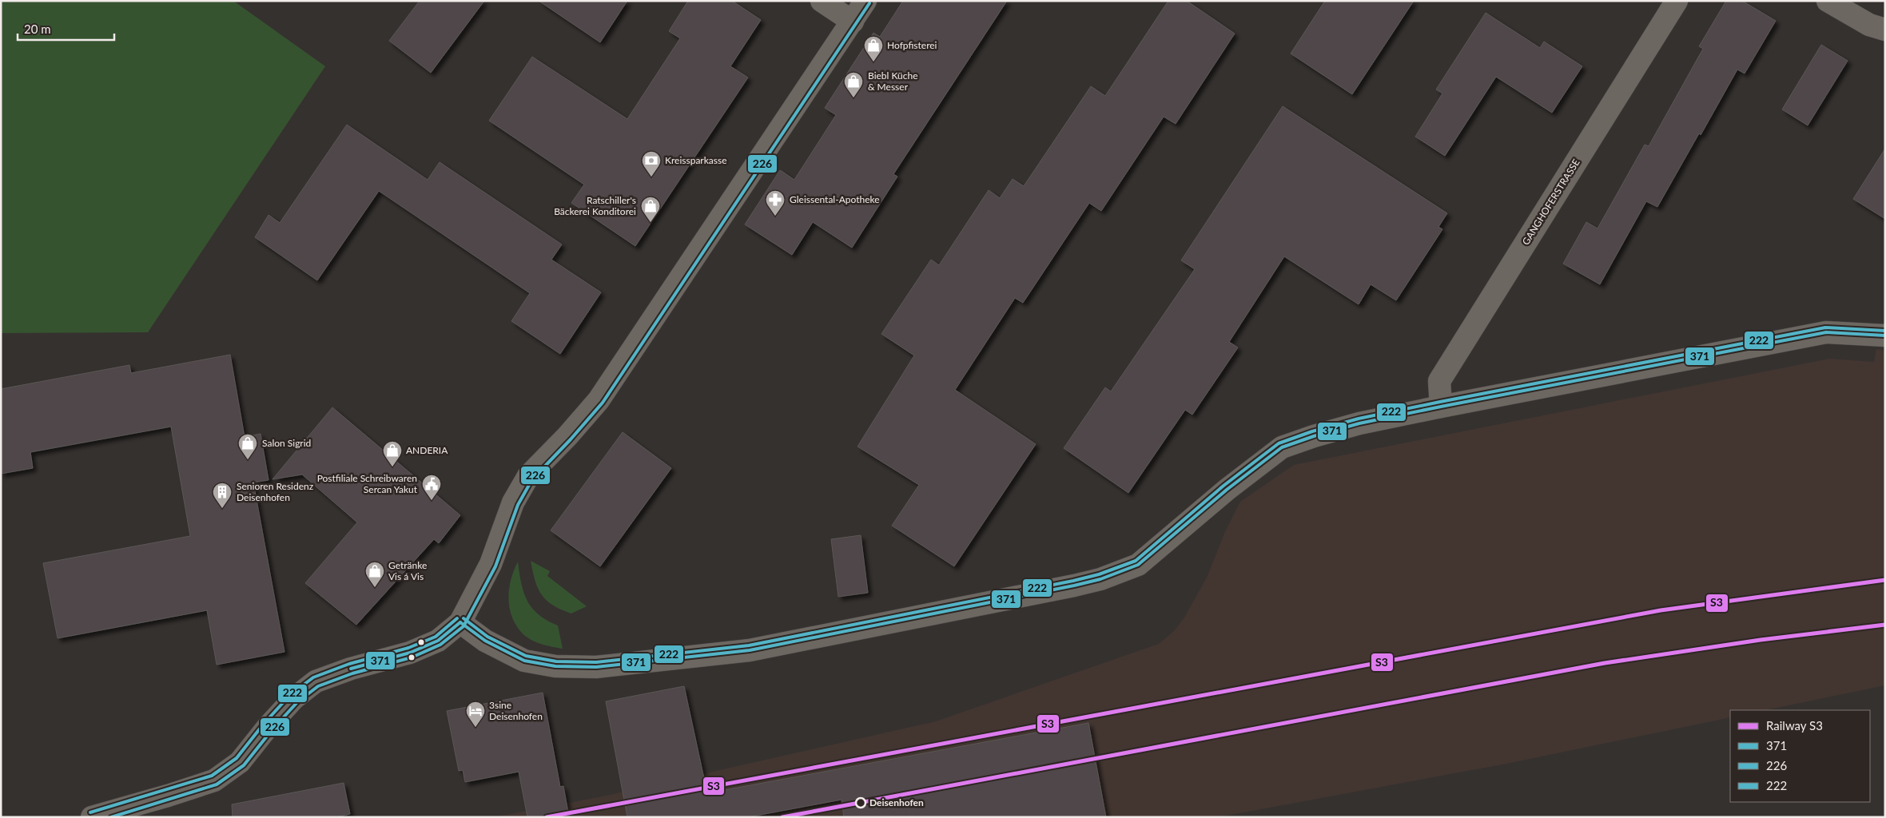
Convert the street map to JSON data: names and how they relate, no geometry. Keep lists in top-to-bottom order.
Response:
{
  "streets": {
    "street": ["GANGHOFERSTRASSE"]
  },
  "places": {
    "shop": [
      "Hofpfisterei",
      "Biebl Küche & Messer",
      "Ratschiller's Bäckerei Konditorei",
      "Salon Sigrid",
      "ANDERIA",
      "Getränke Vis á Vis"
    ],
    "bank": ["Kreissparkasse"],
    "pharmacy": ["Gleissental-Apotheke"],
    "public building": ["Postfiliale Schreibwaren Sercan Yakut"],
    "building": ["Senioren Residenz Deisenhofen"],
    "hotel": ["3sine Deisenhofen"],
    "other": ["Deisenhofen"]
  },
  "lines": [
    "transit line 226",
    "transit line 222",
    "transit line 371",
    "rail line S3"
  ],
  "legend": [
    "Railway S3",
    "371",
    "226",
    "222"
  ],
  "scale_bar": "20 m"
}
